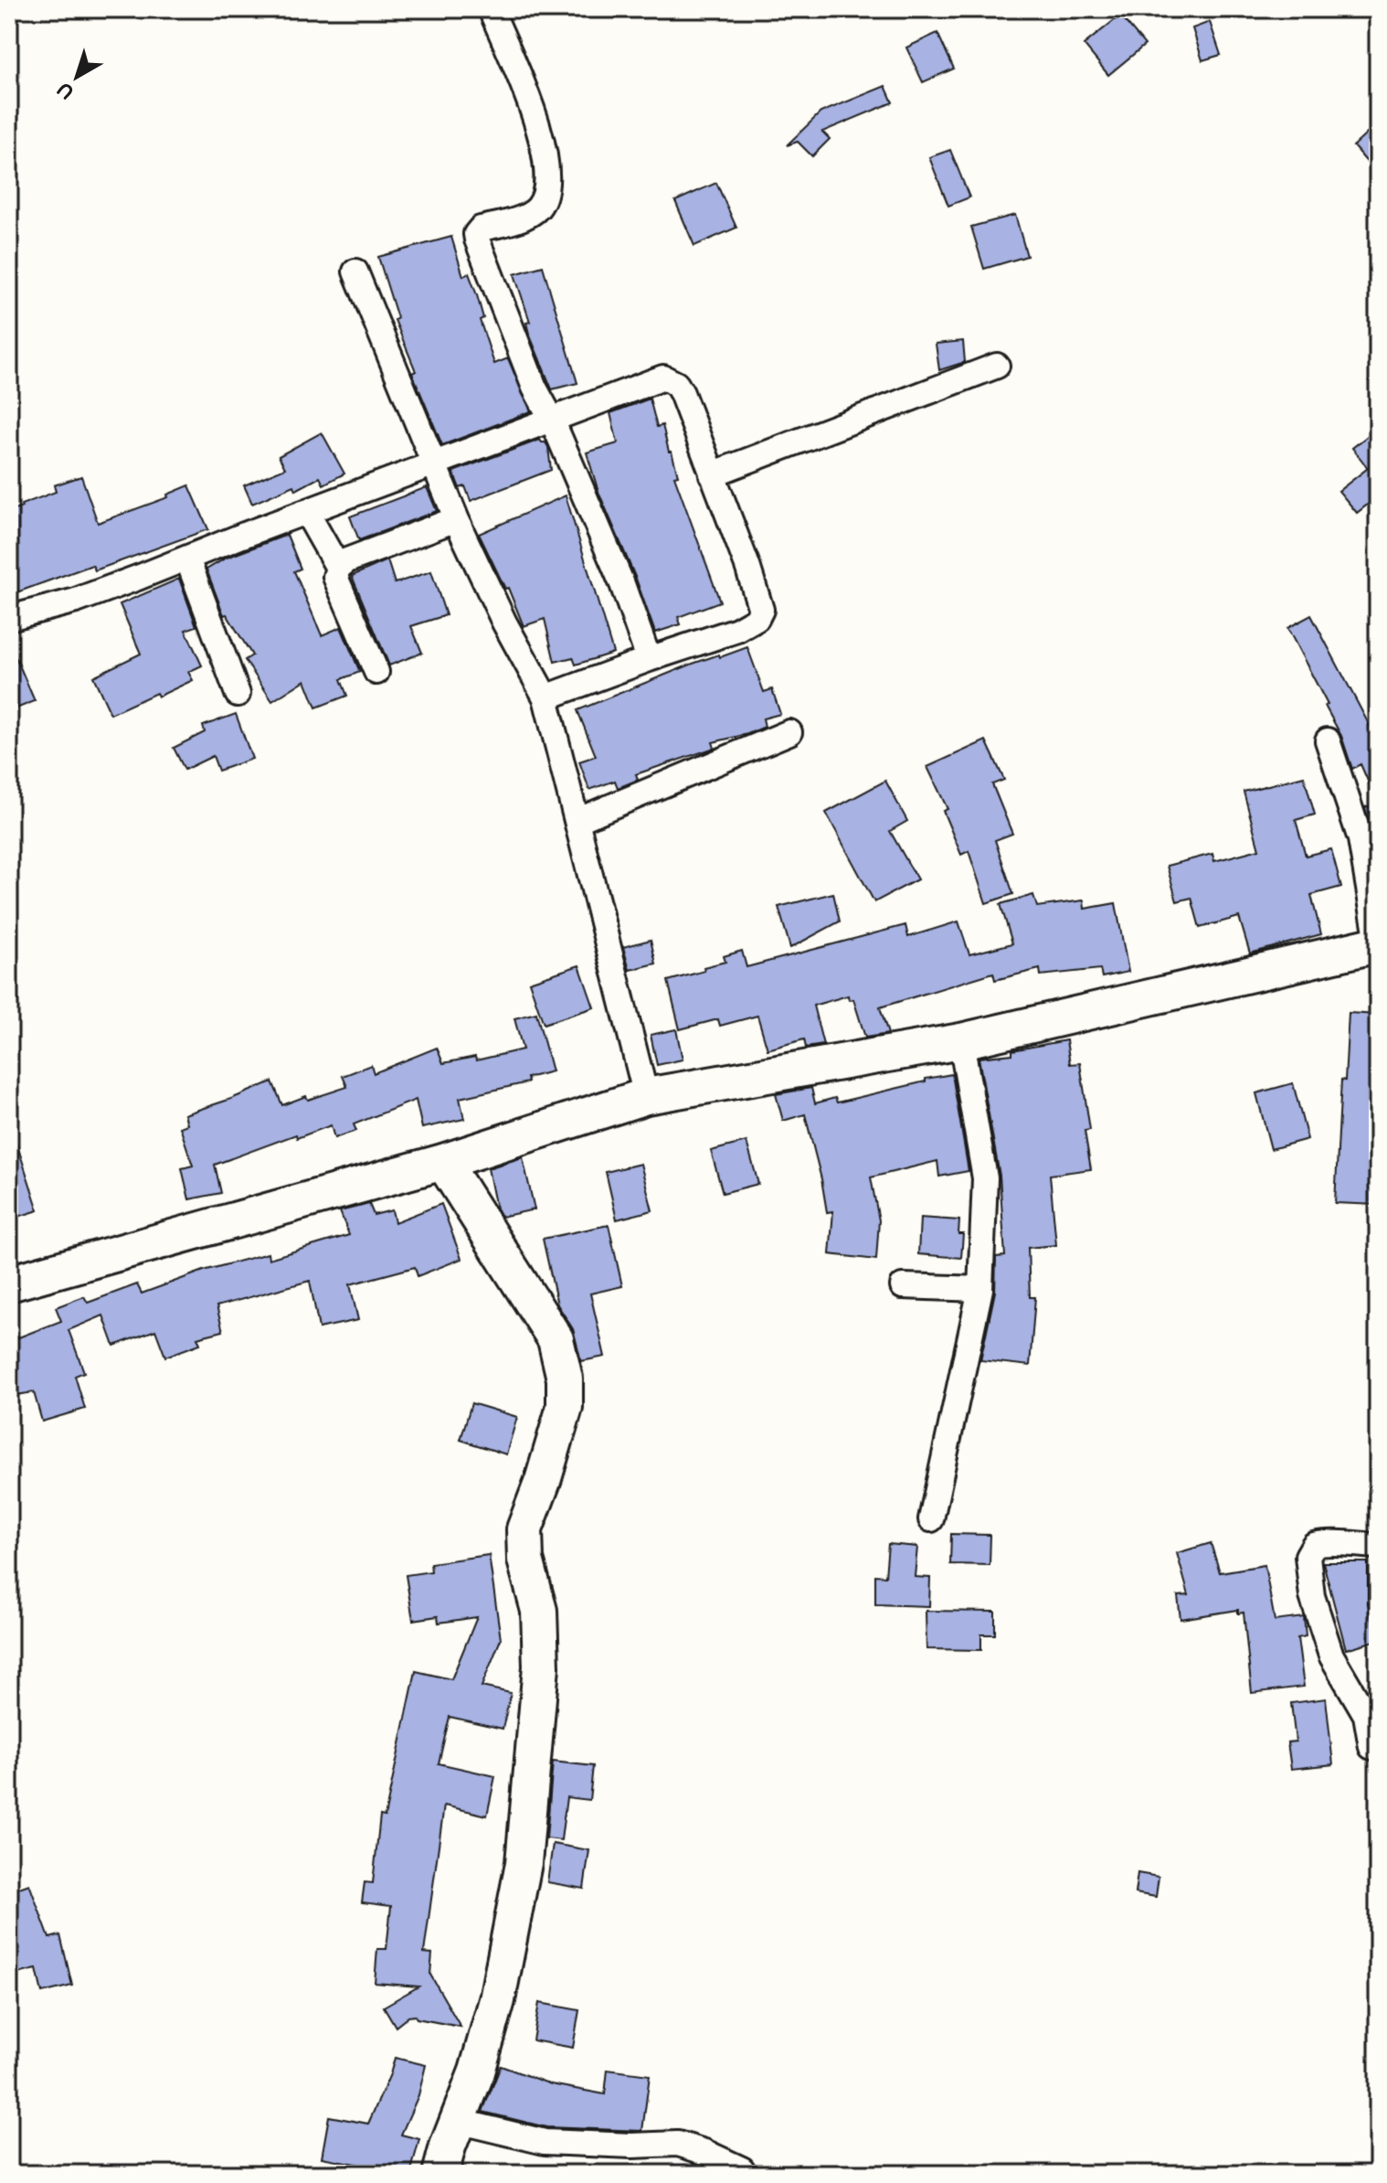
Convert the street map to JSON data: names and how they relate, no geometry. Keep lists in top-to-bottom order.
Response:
{
  "north": "bottom left"
}
